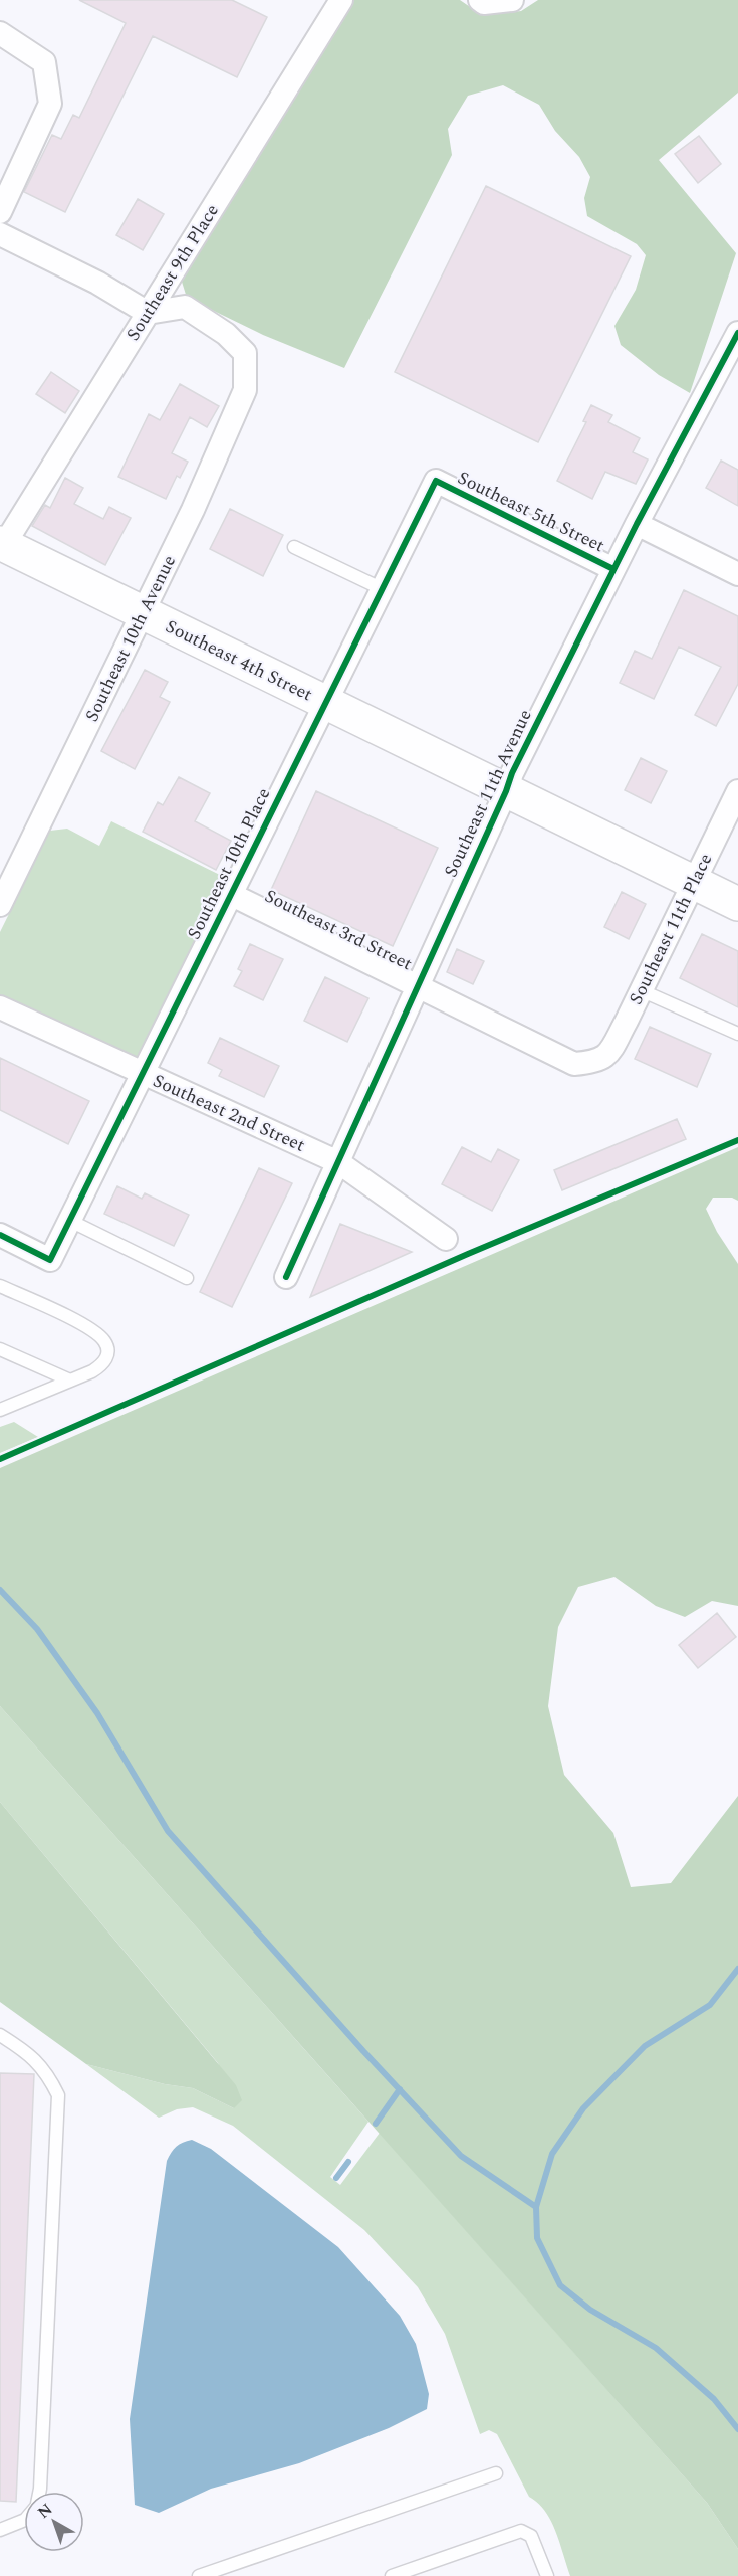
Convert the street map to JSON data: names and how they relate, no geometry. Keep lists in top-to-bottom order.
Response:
{
  "streets": {
    "street": [
      "Southeast 9th Place",
      "Southeast 5th Street",
      "Southeast 10th Avenue",
      "Southeast 4th Street",
      "Southeast 11th Avenue",
      "Southeast 10th Place",
      "Southeast 11th Place",
      "Southeast 3rd Street",
      "Southeast 2nd Street"
    ]
  },
  "crossings": [
    ["Southeast 9th Place", "Southeast 10th Avenue"],
    ["Southeast 9th Place", "Southeast 4th Street"],
    ["Southeast 5th Street", "Southeast 11th Avenue"],
    ["Southeast 5th Street", "Southeast 10th Place"],
    ["Southeast 10th Avenue", "Southeast 4th Street"],
    ["Southeast 4th Street", "Southeast 11th Avenue"],
    ["Southeast 4th Street", "Southeast 10th Place"],
    ["Southeast 4th Street", "Southeast 11th Place"],
    ["Southeast 11th Avenue", "Southeast 3rd Street"],
    ["Southeast 11th Avenue", "Southeast 2nd Street"],
    ["Southeast 10th Place", "Southeast 3rd Street"],
    ["Southeast 10th Place", "Southeast 2nd Street"],
    ["Southeast 11th Place", "Southeast 3rd Street"]
  ],
  "north": "top left"
}
